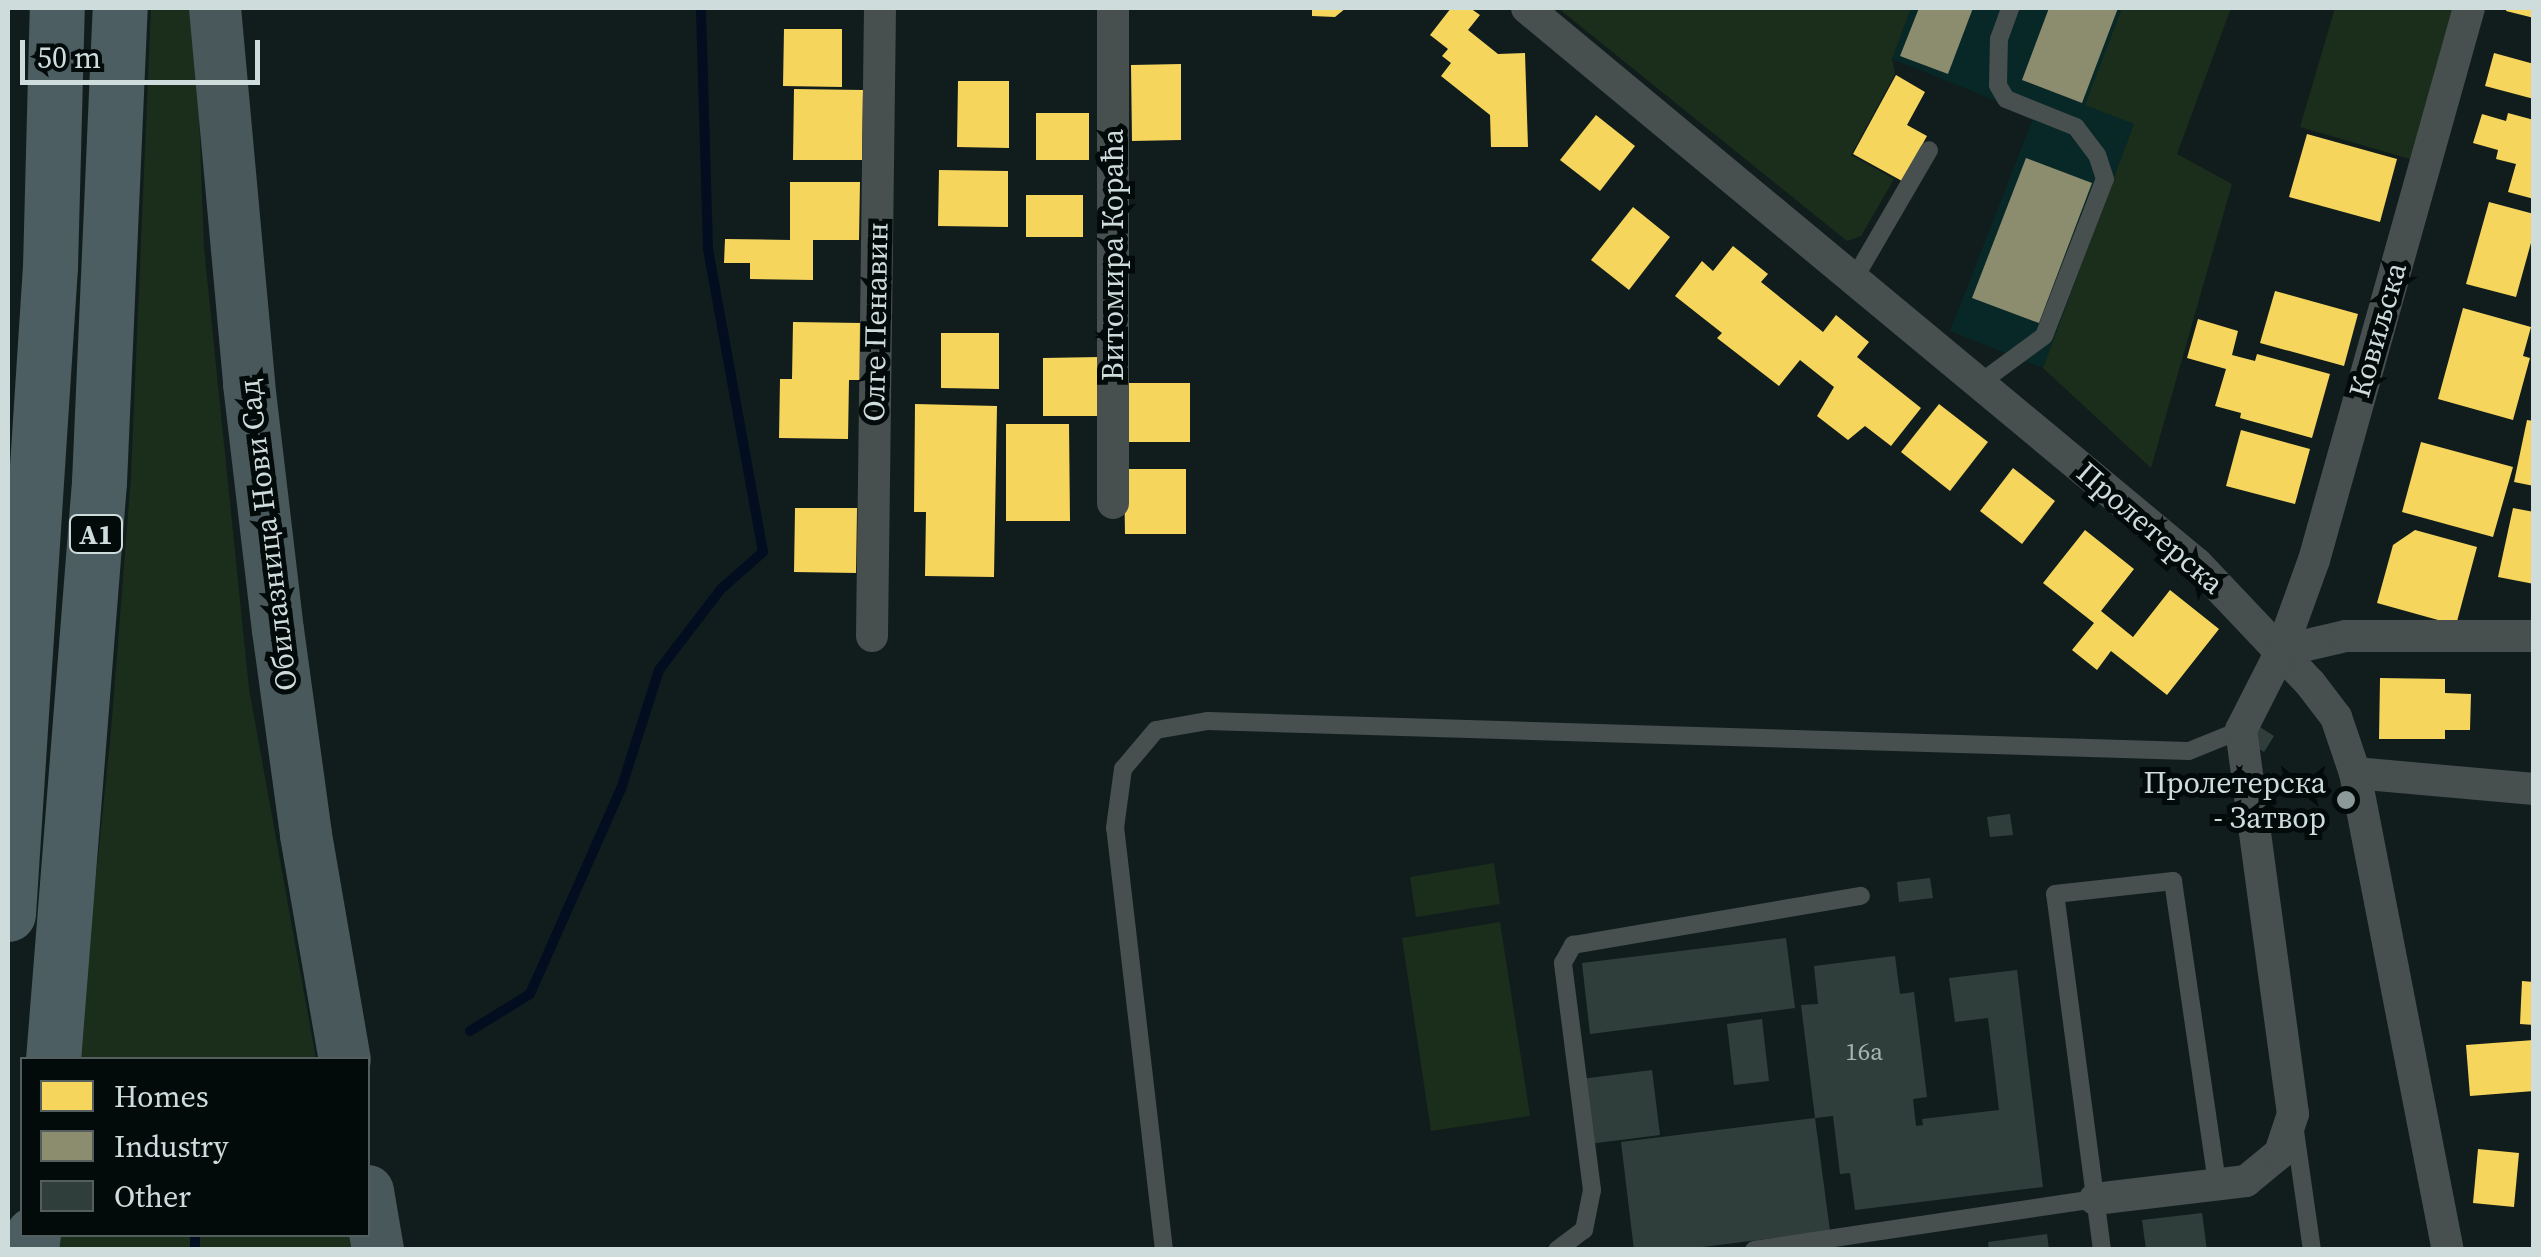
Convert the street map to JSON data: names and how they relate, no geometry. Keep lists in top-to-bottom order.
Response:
{
  "streets": {
    "highway": ["A1"],
    "main road": ["Обилазница Нови Сад"],
    "street": [
      "Витомира Кораћа",
      "Олге Пенавин",
      "Ковиљска",
      "Пролетерска"
    ]
  },
  "crossings": [
    ["Ковиљска", "Пролетерска"]
  ],
  "places": ["Пролетерска - Затвор"],
  "house_numbers": ["16a"],
  "legend": ["Homes", "Industry", "Other"],
  "scale_bar": "50 m"
}
